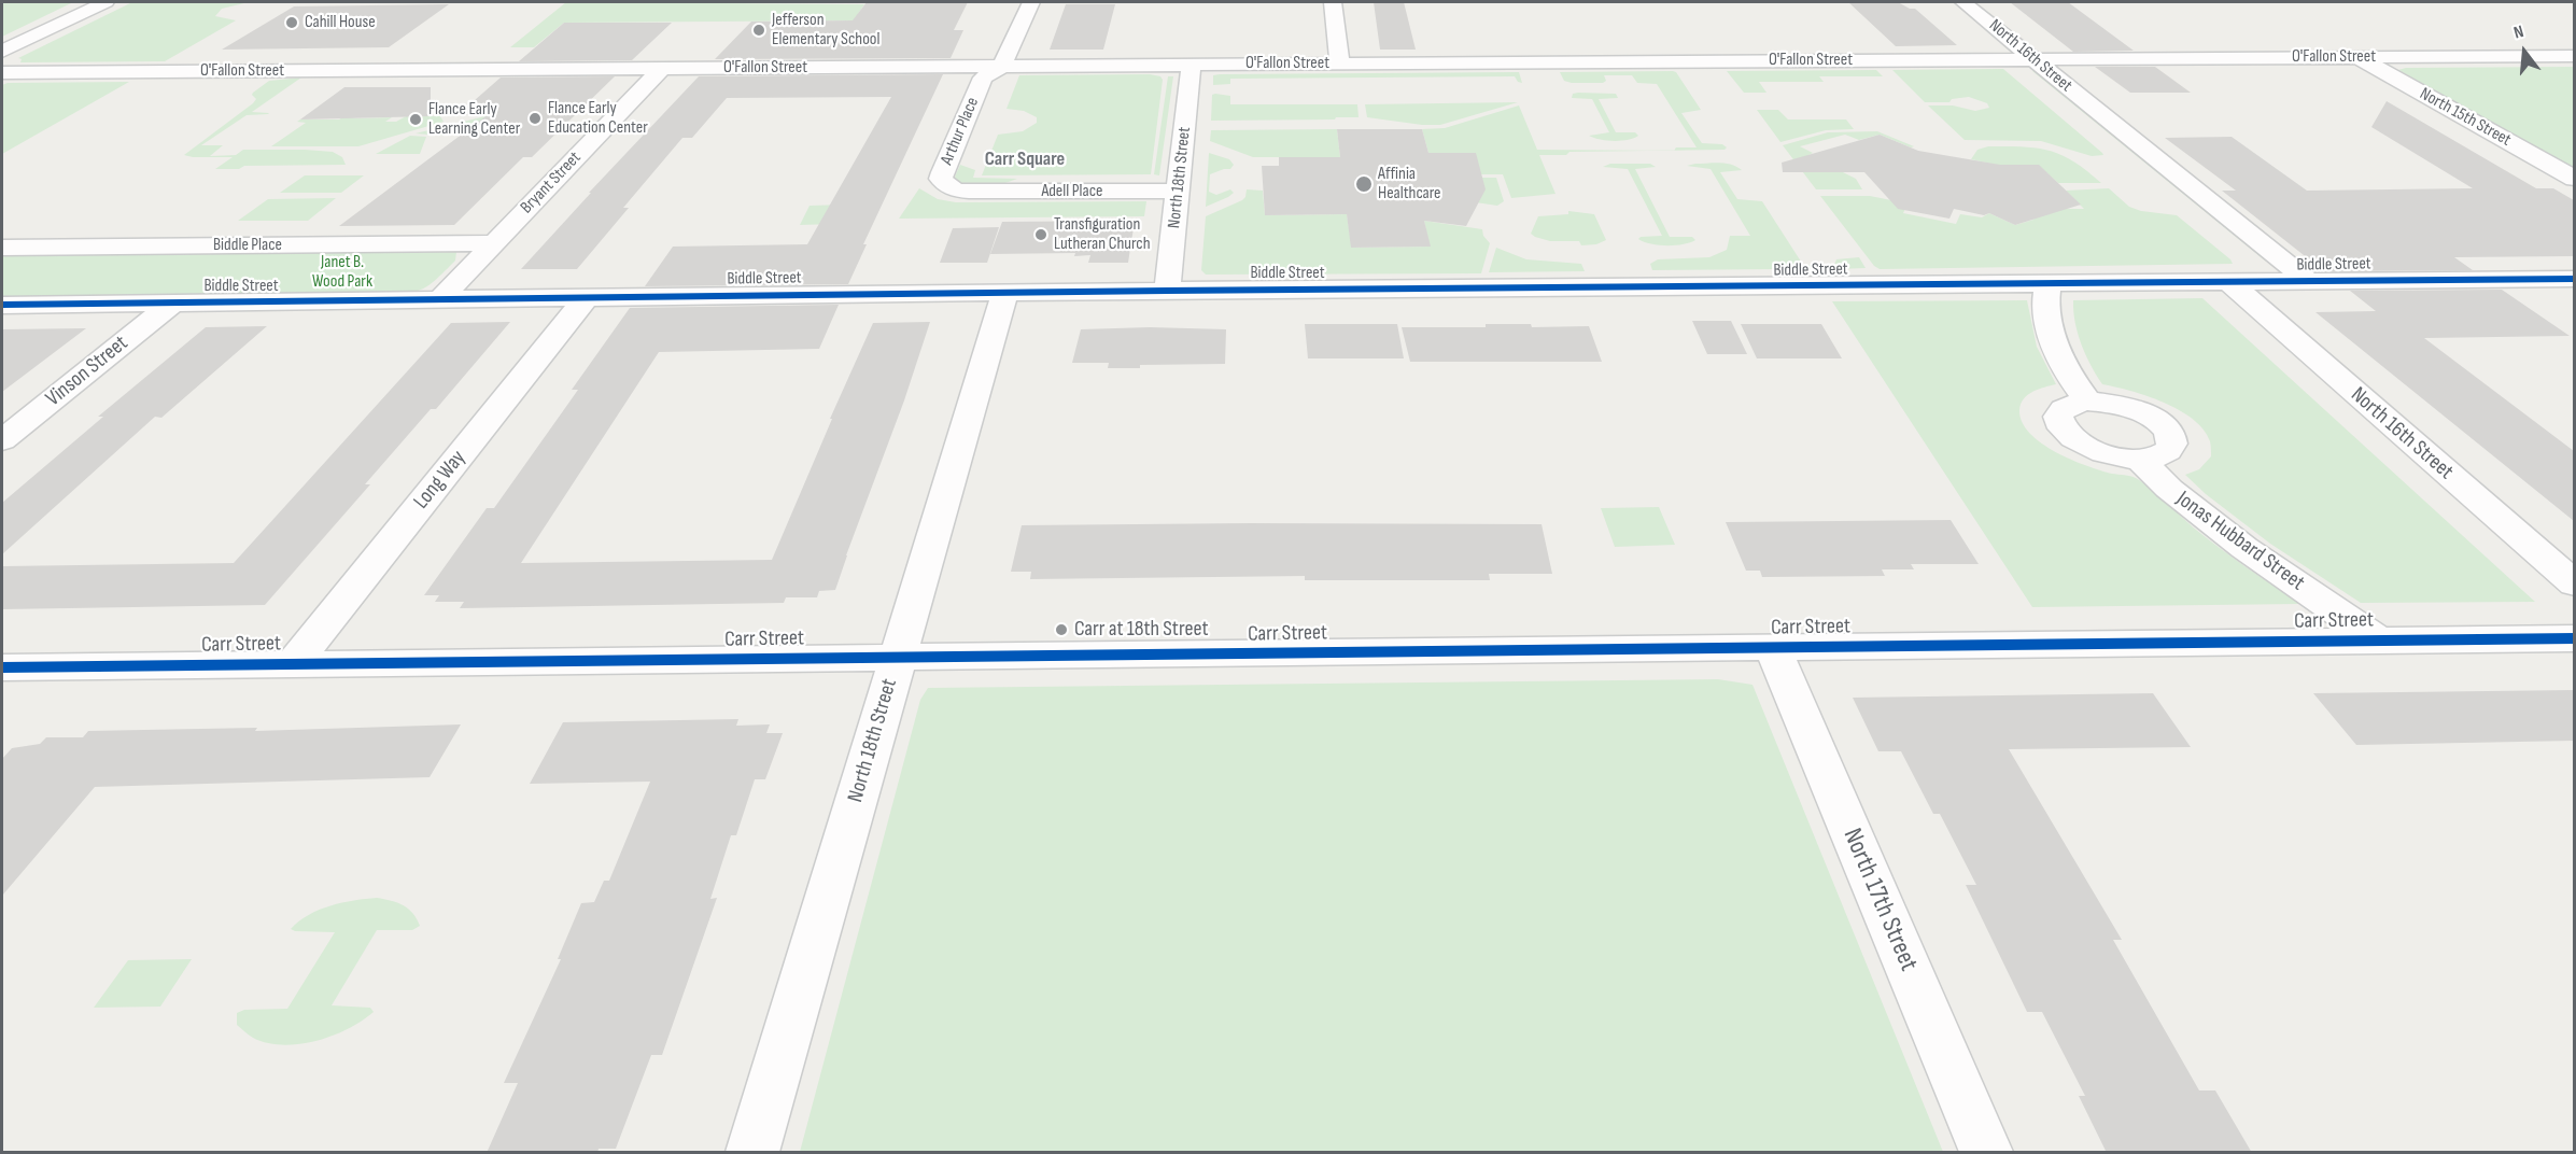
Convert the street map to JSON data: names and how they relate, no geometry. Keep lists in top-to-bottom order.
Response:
{
  "streets": {
    "street": [
      "North 16th Street",
      "O'Fallon Street",
      "North 15th Street",
      "Arthur Place",
      "North 18th Street",
      "Bryant Street",
      "Adell Place",
      "Biddle Place",
      "Biddle Street",
      "Vinson Street",
      "Long Way",
      "Jonas Hubbard Street",
      "Carr Street",
      "North 17th Street"
    ]
  },
  "crossings": [
    ["North 16th Street", "O'Fallon Street"],
    ["North 16th Street", "Biddle Street"],
    ["O'Fallon Street", "North 15th Street"],
    ["O'Fallon Street", "Arthur Place"],
    ["O'Fallon Street", "North 18th Street"],
    ["O'Fallon Street", "Bryant Street"],
    ["Arthur Place", "Adell Place"],
    ["North 18th Street", "Adell Place"],
    ["North 18th Street", "Biddle Street"],
    ["North 18th Street", "Carr Street"],
    ["Bryant Street", "Biddle Place"],
    ["Bryant Street", "Biddle Street"],
    ["Biddle Street", "Vinson Street"],
    ["Biddle Street", "Long Way"],
    ["Long Way", "Carr Street"],
    ["Jonas Hubbard Street", "Carr Street"],
    ["Carr Street", "North 17th Street"]
  ],
  "districts": ["Carr Square"],
  "parks": ["Janet B. Wood Park"],
  "places": [
    "Cahill House",
    "Jefferson Elementary School",
    "Flance Early Education Center",
    "Flance Early Learning Center",
    "Affinia Healthcare",
    "Transfiguration Lutheran Church",
    "Carr at 18th Street"
  ],
  "north": "top"
}
